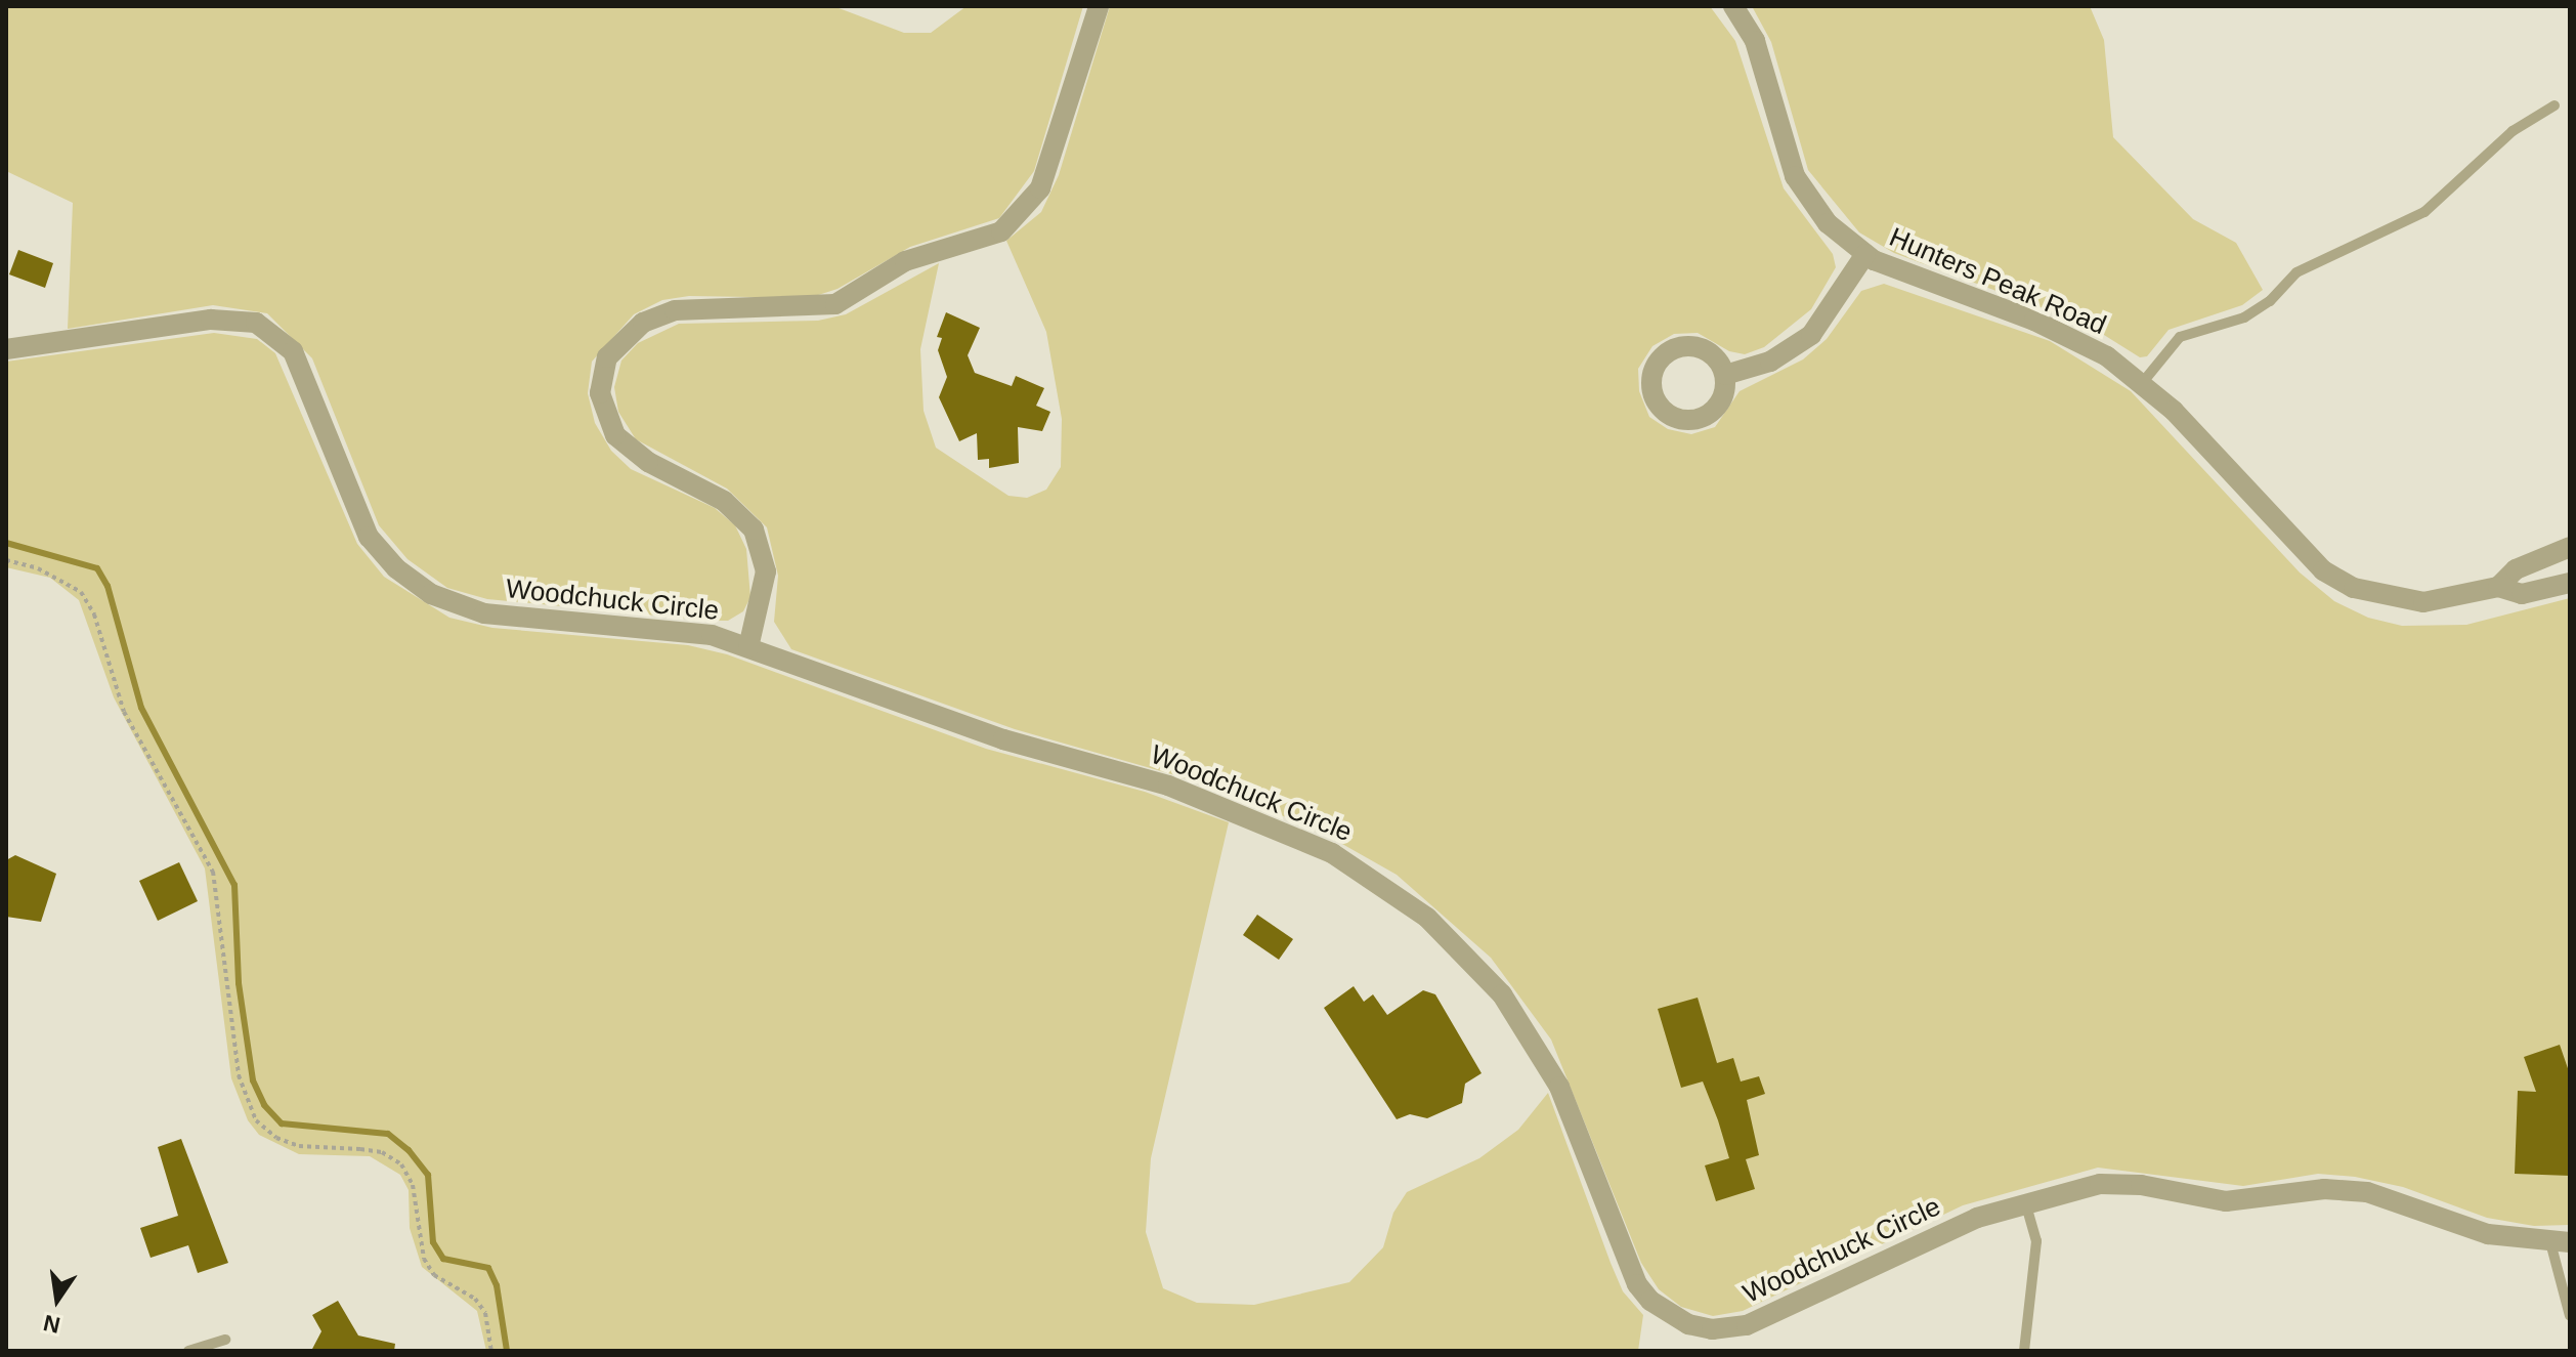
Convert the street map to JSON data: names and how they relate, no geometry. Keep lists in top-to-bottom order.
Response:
{
  "streets": {
    "street": ["Hunters Peak Road", "Woodchuck Circle"]
  },
  "north": "bottom"
}
